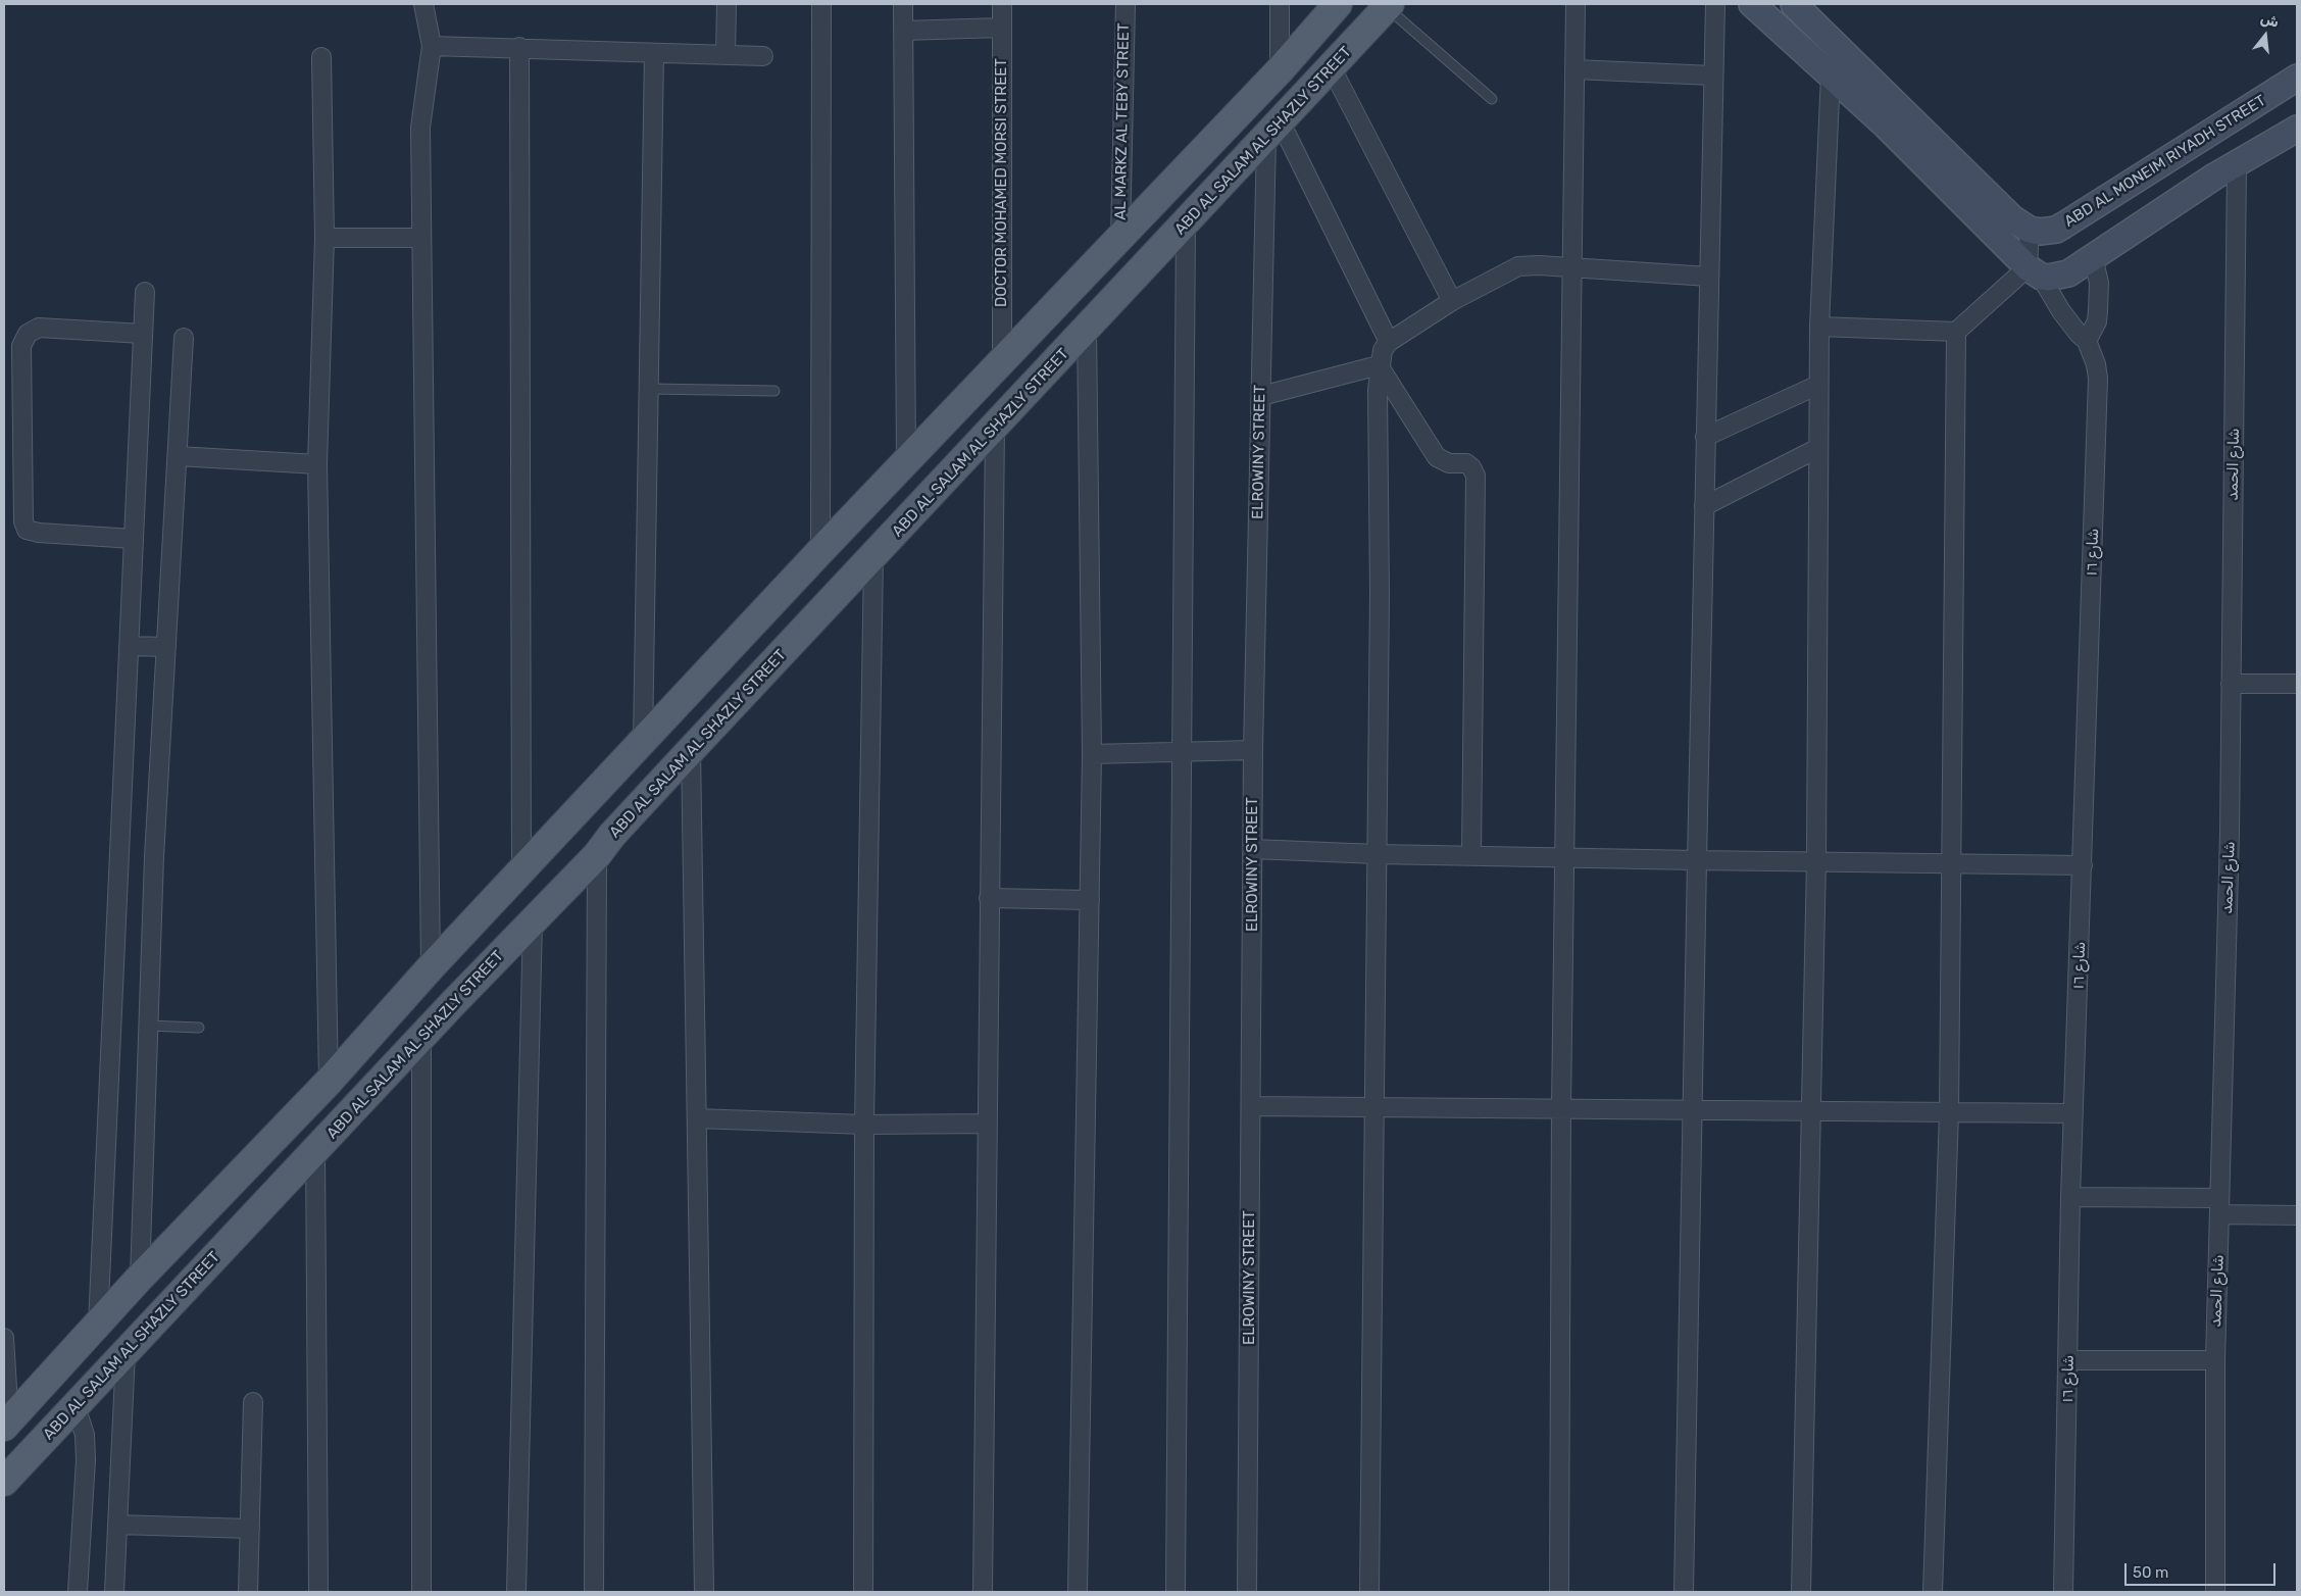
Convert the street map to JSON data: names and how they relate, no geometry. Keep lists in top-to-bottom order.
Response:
{
  "streets": {
    "main road": ["ABD AL SALAM AL SHAZLY STREET", "ABD AL MONEIM RIYADH STREET"],
    "street": [
      "AL MARKZ AL TEBY STREET",
      "DOCTOR MOHAMED MORSI STREET",
      "ELROWINY STREET",
      "شارع الحمد",
      "شارع ١٦"
    ]
  },
  "crossings": [
    ["ABD AL SALAM AL SHAZLY STREET", "ELROWINY STREET"]
  ],
  "scale_bar": "50 m",
  "north": "top"
}
